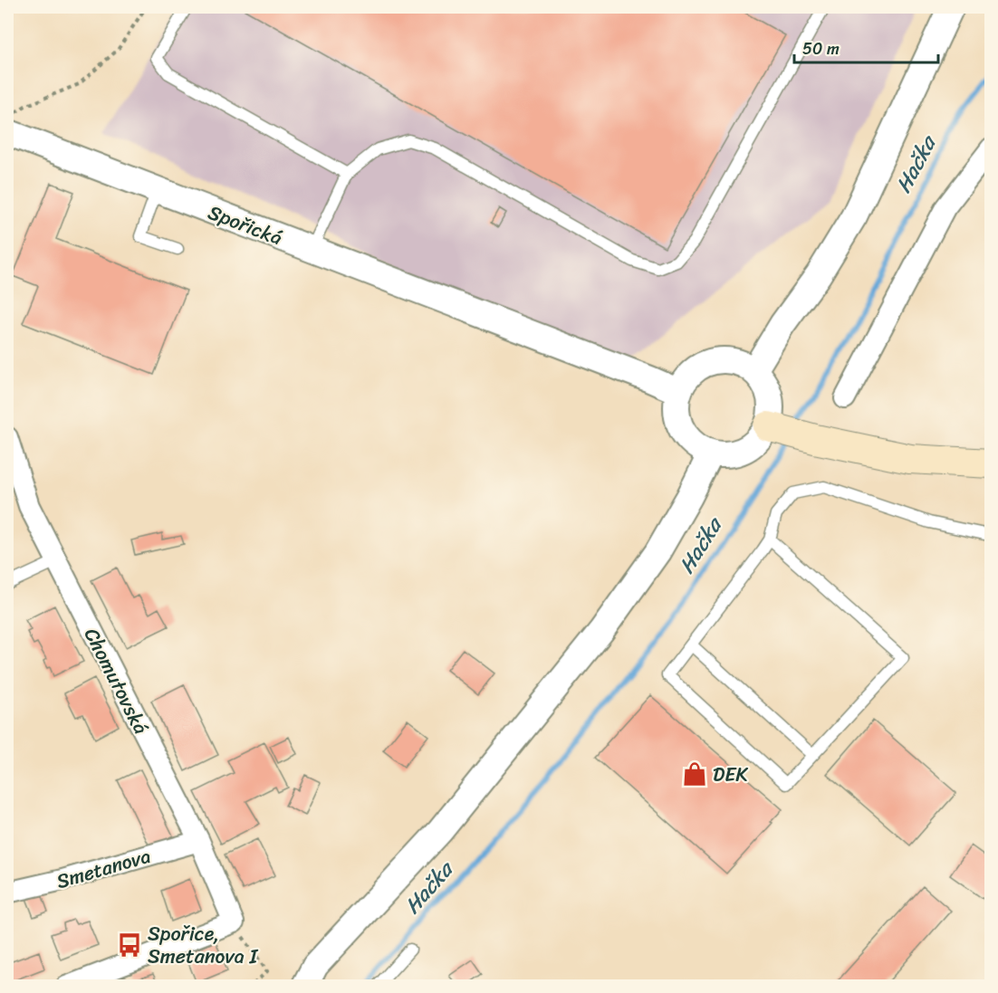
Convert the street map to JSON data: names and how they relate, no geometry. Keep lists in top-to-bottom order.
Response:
{
  "streets": {
    "street": ["Spořická", "Chomutovská", "Smetanova"]
  },
  "crossings": [
    ["Chomutovská", "Smetanova"]
  ],
  "water": ["Hačka"],
  "places": {
    "shop": ["DEK"],
    "bus stop": ["Spořice, Smetanova I"]
  },
  "scale_bar": "50 m"
}
